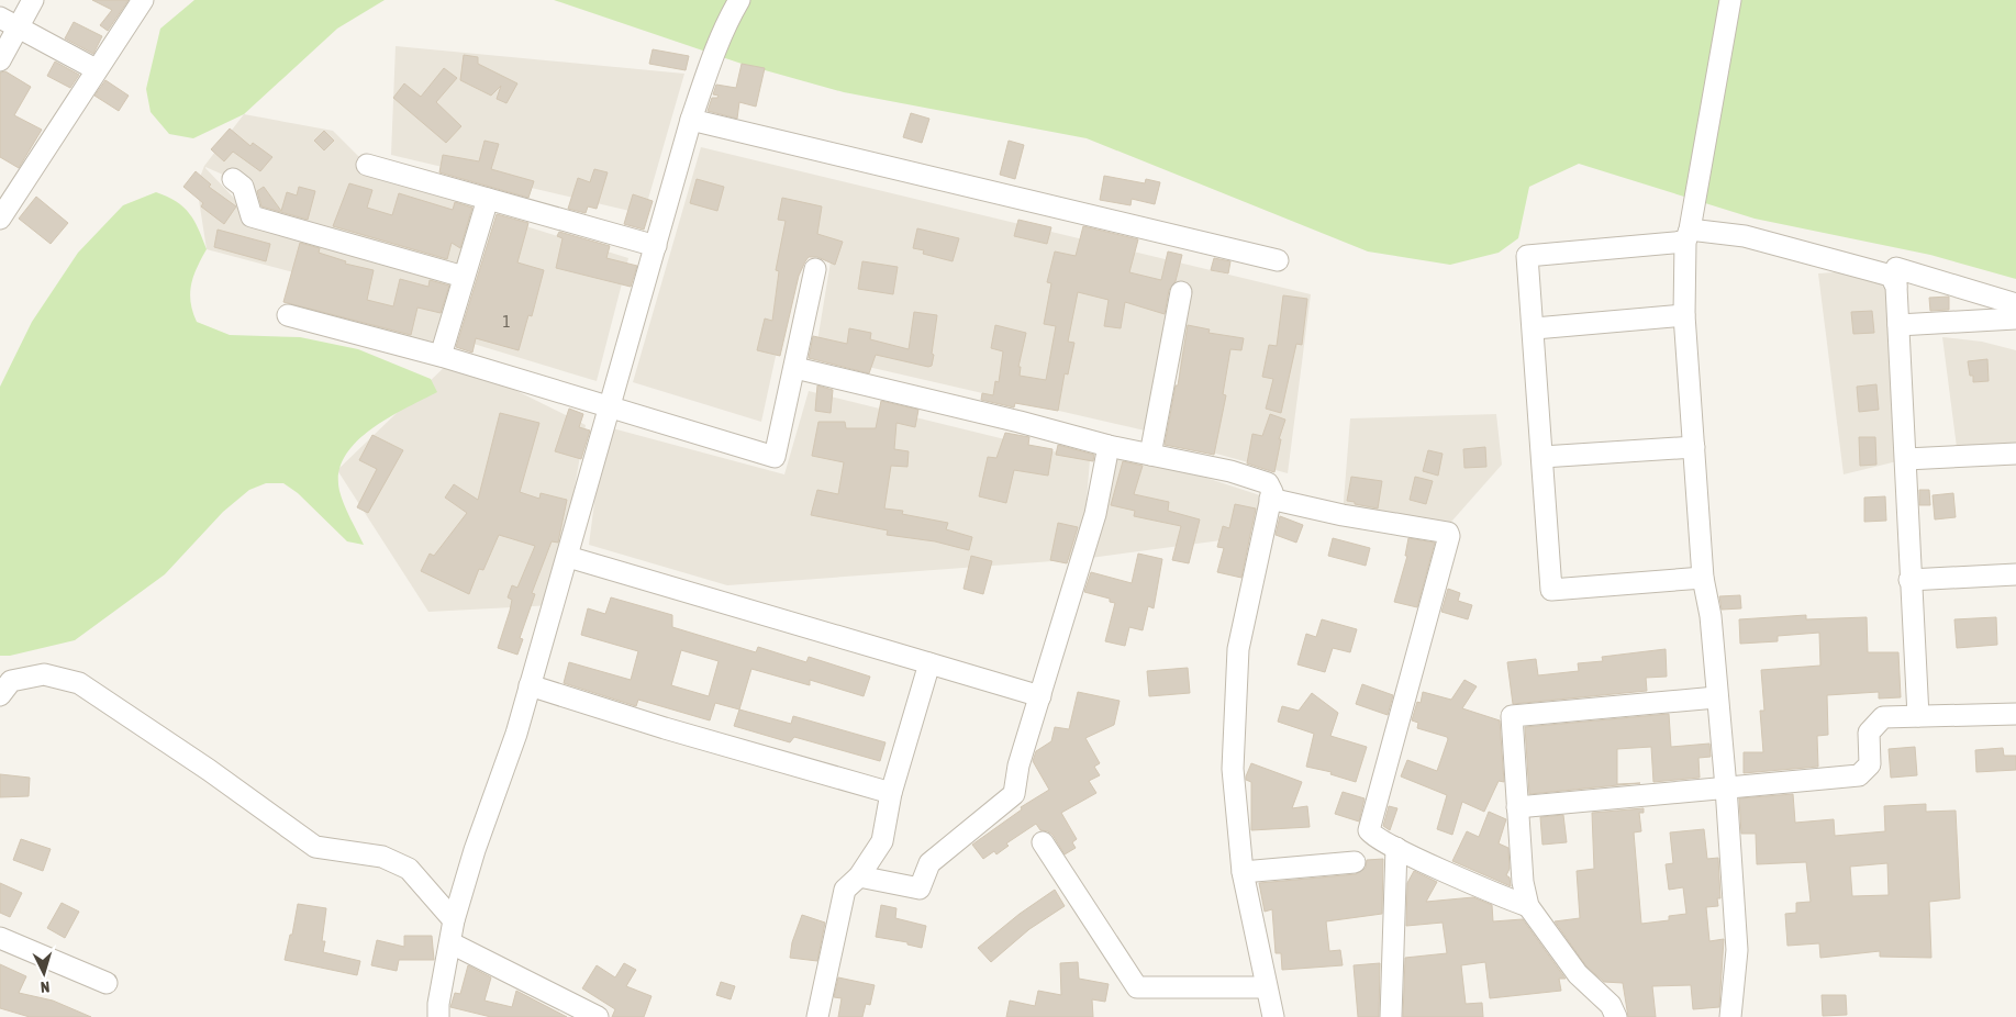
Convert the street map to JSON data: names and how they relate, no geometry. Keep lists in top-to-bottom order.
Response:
{
  "house_numbers": ["1"],
  "north": "bottom"
}
